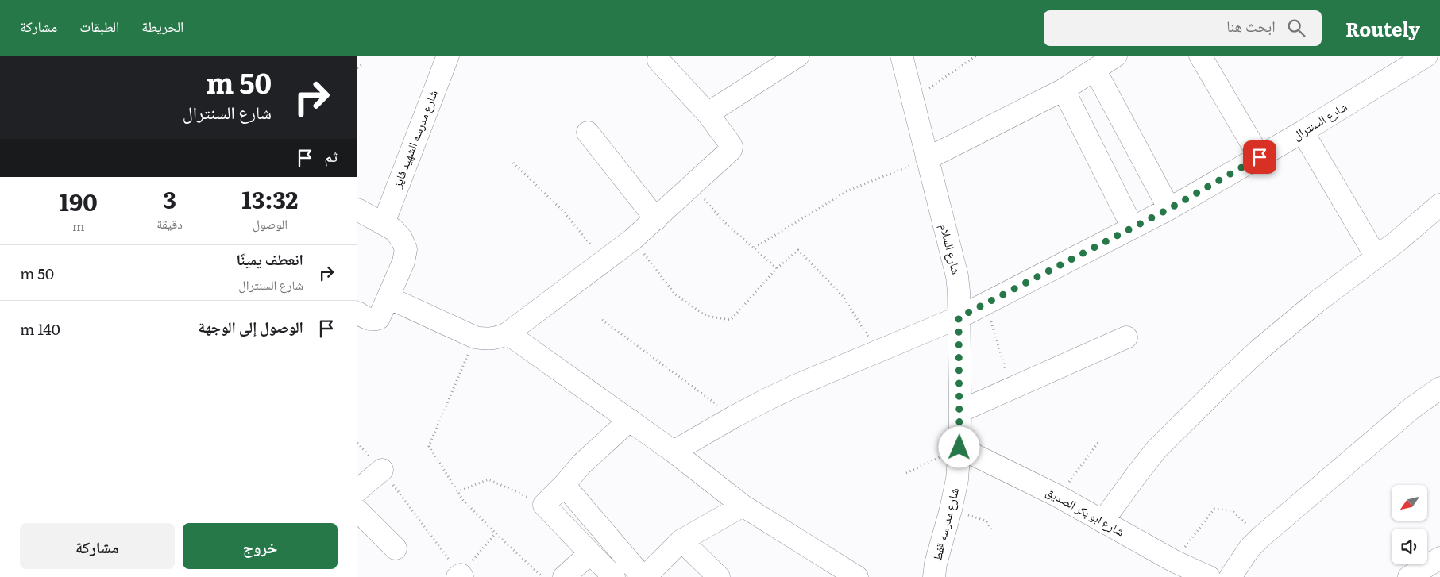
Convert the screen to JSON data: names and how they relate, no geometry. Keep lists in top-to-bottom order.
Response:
{
  "streets": {
    "street": [
      "شارع السنترال",
      "شارع مدرسه الشهيد فايز",
      "شارع السلام",
      "شارع ابو بكر الصديق",
      "شارع مدرسه قفط"
    ]
  },
  "crossings": [
    ["شارع السنترال", "شارع السلام"],
    ["شارع السلام", "شارع ابو بكر الصديق"],
    ["شارع السلام", "شارع مدرسه قفط"],
    ["شارع ابو بكر الصديق", "شارع مدرسه قفط"]
  ],
  "north": "bottom left",
  "page": {
    "header": "Routely",
    "search": "ابحث هنا",
    "nav": ["الخريطة", "الطبقات", "مشاركة"],
    "turn": ["50 m", "شارع السنترال"],
    "then": "ثم",
    "eta": [
      "13:32",
      "الوصول",
      "3",
      "دقيقة",
      "190",
      "m"
    ],
    "list": [
      {
        "name": "انعطف يمينًا",
        "note": "شارع السنترال",
        "value": "50 m"
      },
      {
        "name": "الوصول إلى الوجهة",
        "value": "140 m"
      }
    ],
    "buttons": ["خروج", "مشاركة"]
  }
}
